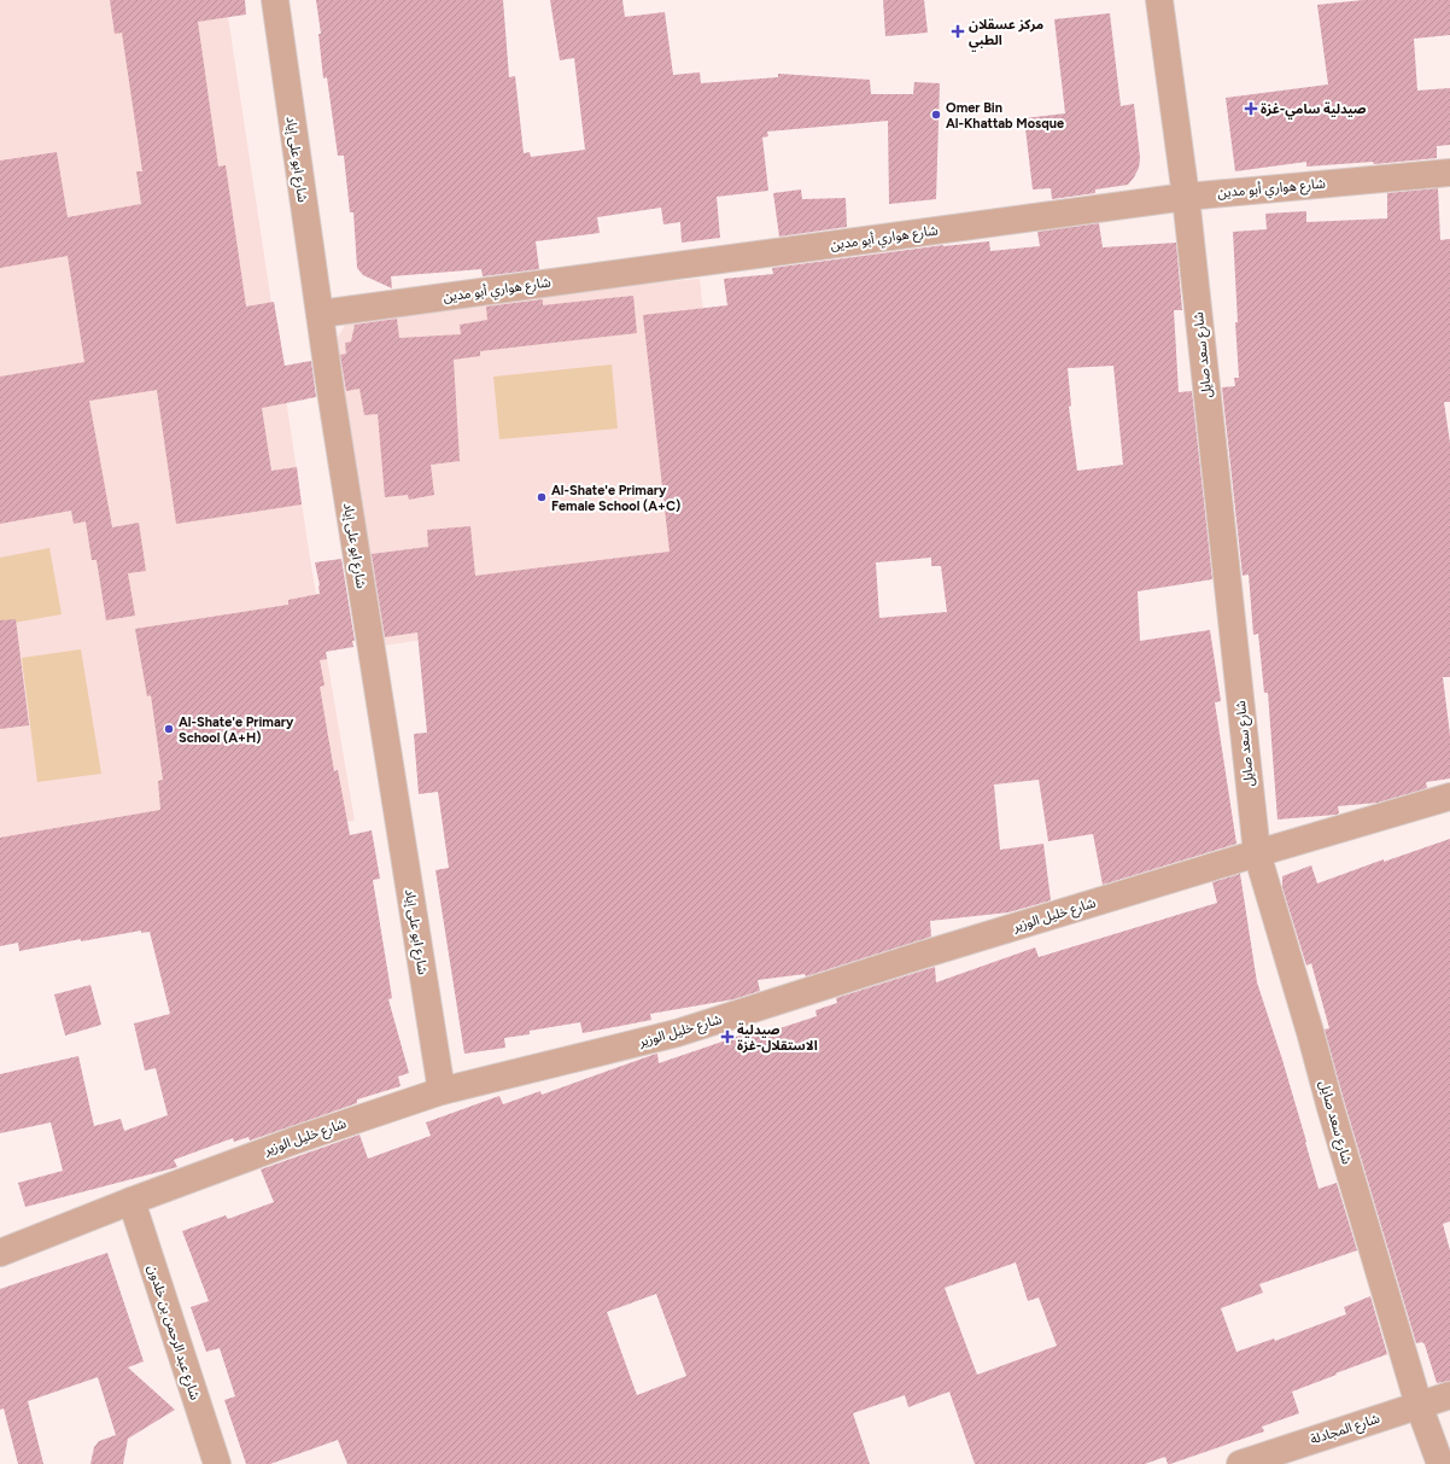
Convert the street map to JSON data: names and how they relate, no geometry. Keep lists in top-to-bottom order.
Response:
{
  "streets": {
    "street": [
      "شارع ابو على إياد",
      "شارع هواري أبو مدين",
      "شارع سعد صايل",
      "شارع خليل الوزير",
      "شارع عبد الرحمن بن خلدون",
      "شارع المجادلة"
    ]
  },
  "crossings": [
    ["شارع ابو على إياد", "شارع هواري أبو مدين"],
    ["شارع ابو على إياد", "شارع خليل الوزير"],
    ["شارع هواري أبو مدين", "شارع سعد صايل"],
    ["شارع سعد صايل", "شارع خليل الوزير"],
    ["شارع سعد صايل", "شارع المجادلة"],
    ["شارع خليل الوزير", "شارع عبد الرحمن بن خلدون"]
  ],
  "places": {
    "health": ["مركز عسقلان الطبي", "صيدلية سامي-غزة", "صيدلية الاستقلال-غزة"],
    "other": ["Omer Bin Al-Khattab Mosque", "Al-Shate'e Primary Female School (A+C)", "Al-Shate'e Primary School (A+H)"]
  }
}
